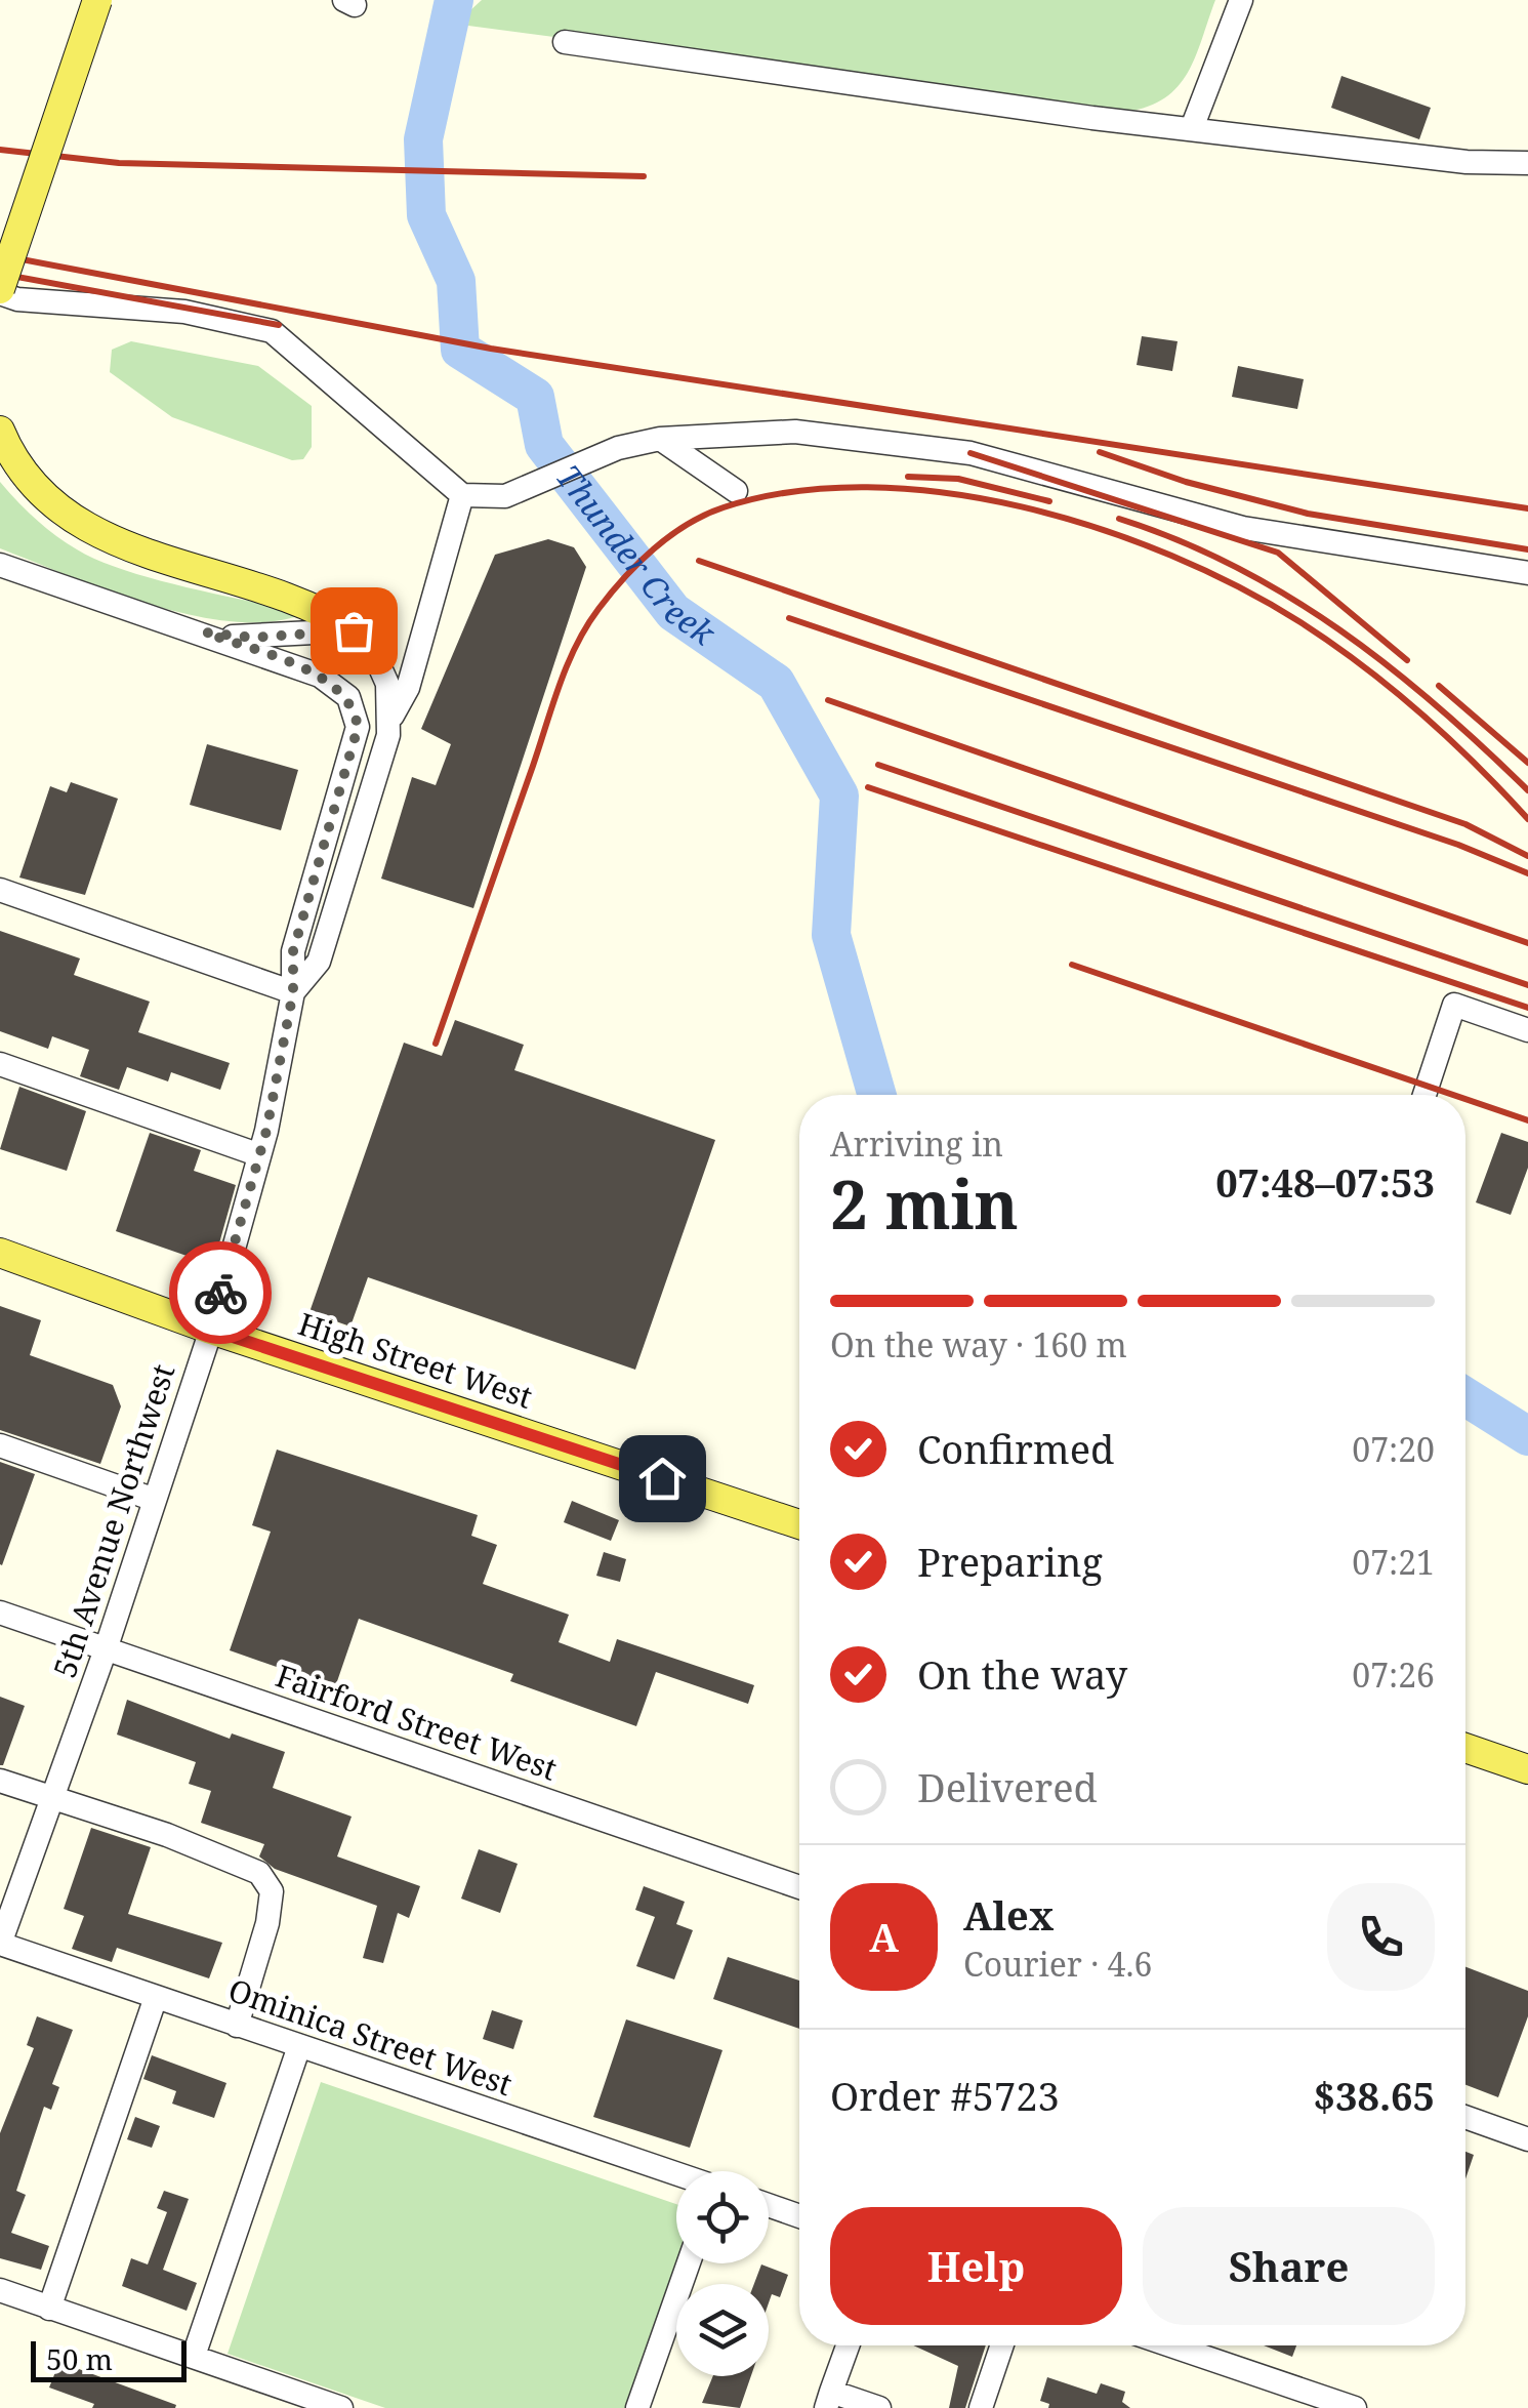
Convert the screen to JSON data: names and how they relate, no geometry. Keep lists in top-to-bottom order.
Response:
{
  "streets": {
    "main road": ["High Street West"],
    "street": ["5th Avenue Northwest", "Fairford Street West", "Ominica Street West"]
  },
  "crossings": [
    ["High Street West", "5th Avenue Northwest"],
    ["5th Avenue Northwest", "Fairford Street West"],
    ["5th Avenue Northwest", "Ominica Street West"]
  ],
  "water": ["Thunder Creek"],
  "scale_bar": "50 m",
  "page": {
    "heading": ["2 min", "Arriving in", "07:48–07:53"],
    "panel": [
      "Alex",
      "Courier · 4.6",
      "Order #5723",
      "$38.65"
    ],
    "bar": "On the way · 160 m",
    "list": [
      ["Confirmed", "07:20"],
      ["Preparing", "07:21"],
      ["On the way", "07:26"],
      "Delivered"
    ],
    "round": "A",
    "buttons": ["Help", "Share"],
    "scale": "50 m"
  }
}
